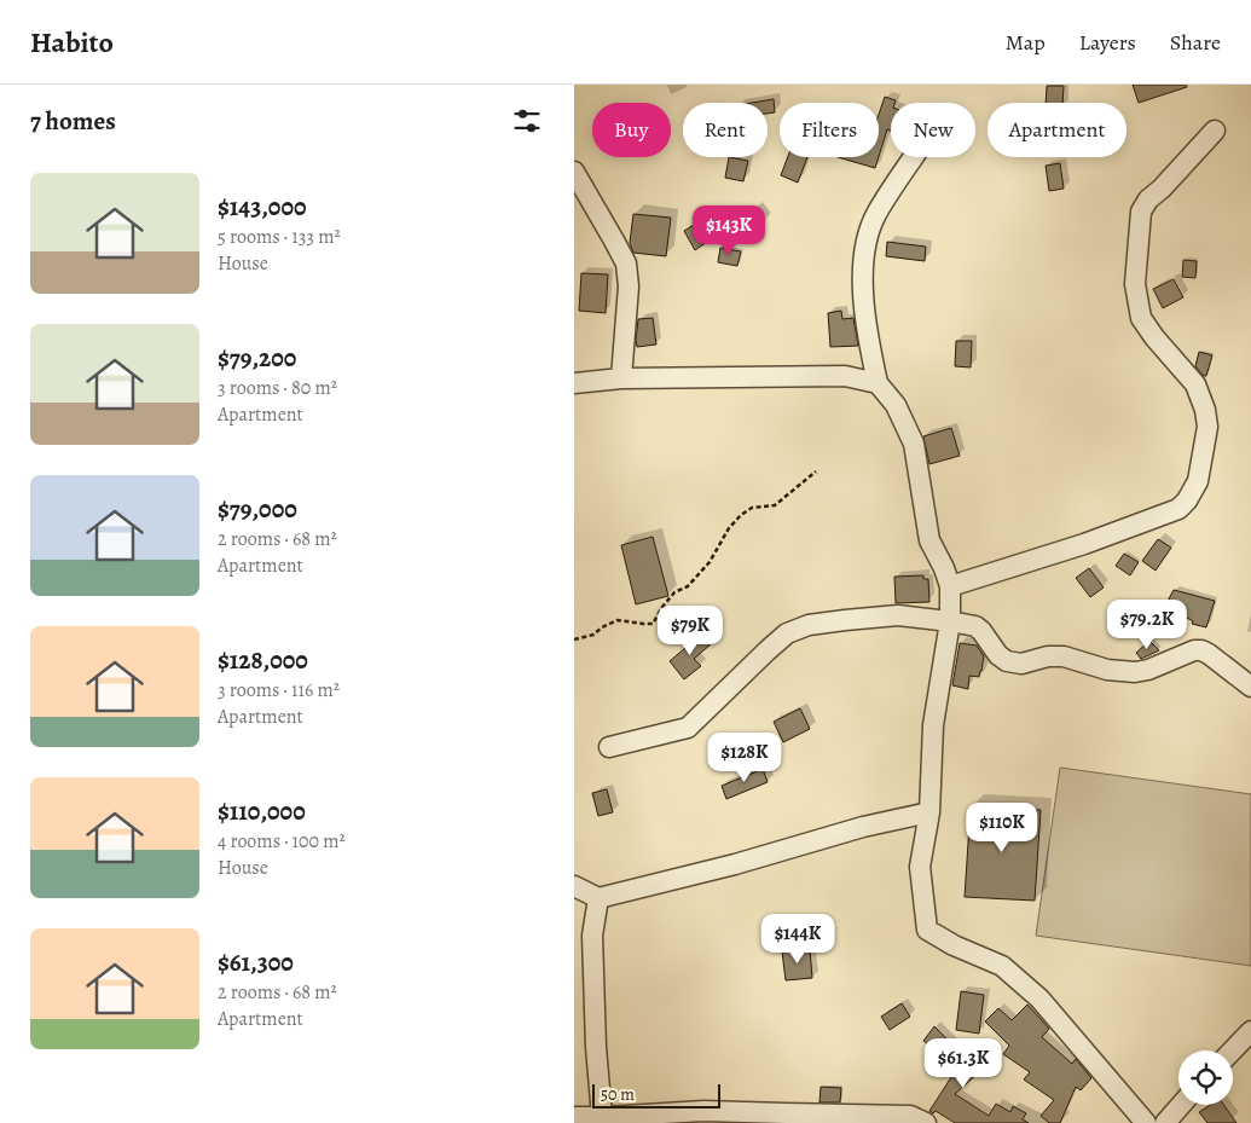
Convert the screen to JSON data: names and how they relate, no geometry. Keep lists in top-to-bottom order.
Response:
{
  "scale_bar": "50 m",
  "page": {
    "header": "Habito",
    "nav": ["Map", "Layers", "Share"],
    "heading": "7 homes",
    "chip": [
      "Buy",
      "Rent",
      "Filters",
      "New",
      "Apartment"
    ],
    "list": [
      {
        "name": "$143,000",
        "note": "5 rooms · 133 m² · House"
      },
      {
        "name": "$79,200",
        "note": "3 rooms · 80 m² · Apartment"
      },
      {
        "name": "$79,000",
        "note": "2 rooms · 68 m² · Apartment"
      },
      {
        "name": "$128,000",
        "note": "3 rooms · 116 m² · Apartment"
      },
      {
        "name": "$110,000",
        "note": "4 rooms · 100 m² · House"
      },
      {
        "name": "$61,300",
        "note": "2 rooms · 68 m² · Apartment"
      }
    ],
    "price": [
      "$143K",
      "$79.2K",
      "$79K",
      "$128K",
      "$110K",
      "$144K",
      "$61.3K"
    ],
    "scale": "50 m"
  }
}
